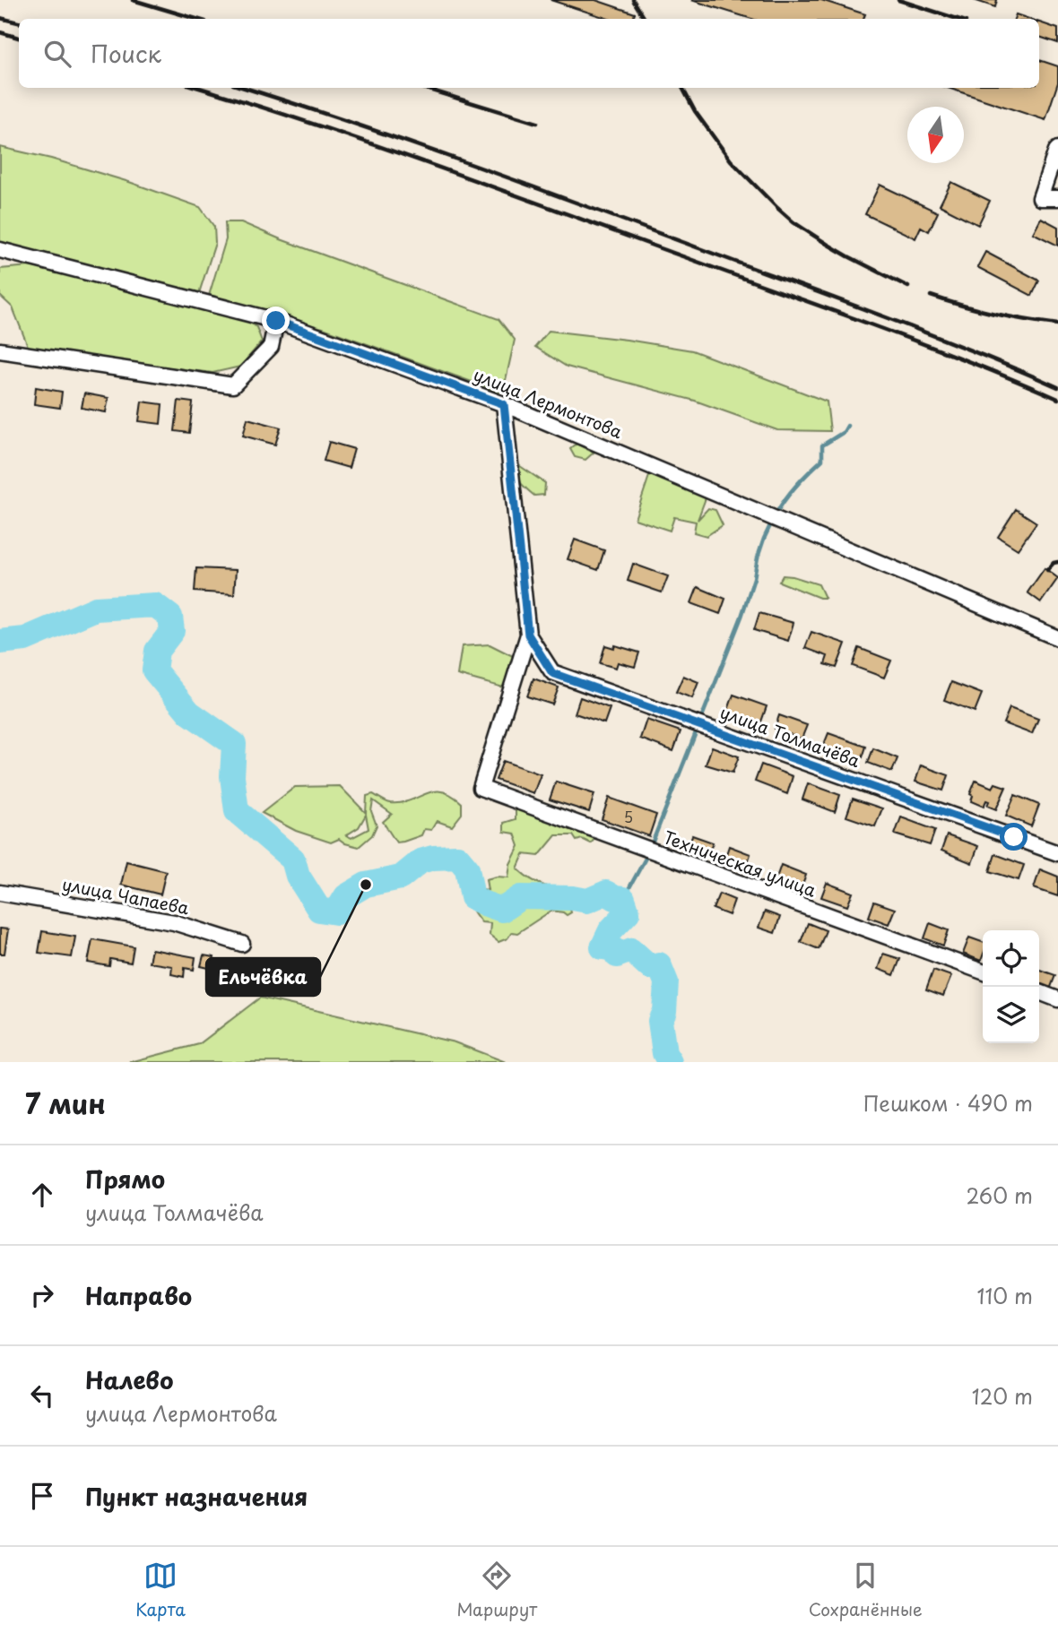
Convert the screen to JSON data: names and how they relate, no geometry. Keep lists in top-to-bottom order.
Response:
{
  "streets": {
    "street": [
      "улица Лермонтова",
      "улица Толмачёва",
      "Техническая улица",
      "улица Чапаева"
    ]
  },
  "crossings": [
    ["улица Толмачёва", "Техническая улица"]
  ],
  "places": ["Ельчёвка"],
  "house_numbers": ["5"],
  "north": "bottom",
  "page": {
    "search": "Поиск",
    "heading": ["7 мин", "Пешком · 490 m"],
    "list": [
      ["Прямо", "улица Толмачёва", "260 m"],
      ["Направо", "110 m"],
      ["Налево", "улица Лермонтова", "120 m"],
      "Пункт назначения"
    ],
    "nav": ["Карта", "Маршрут", "Сохранённые"]
  }
}
